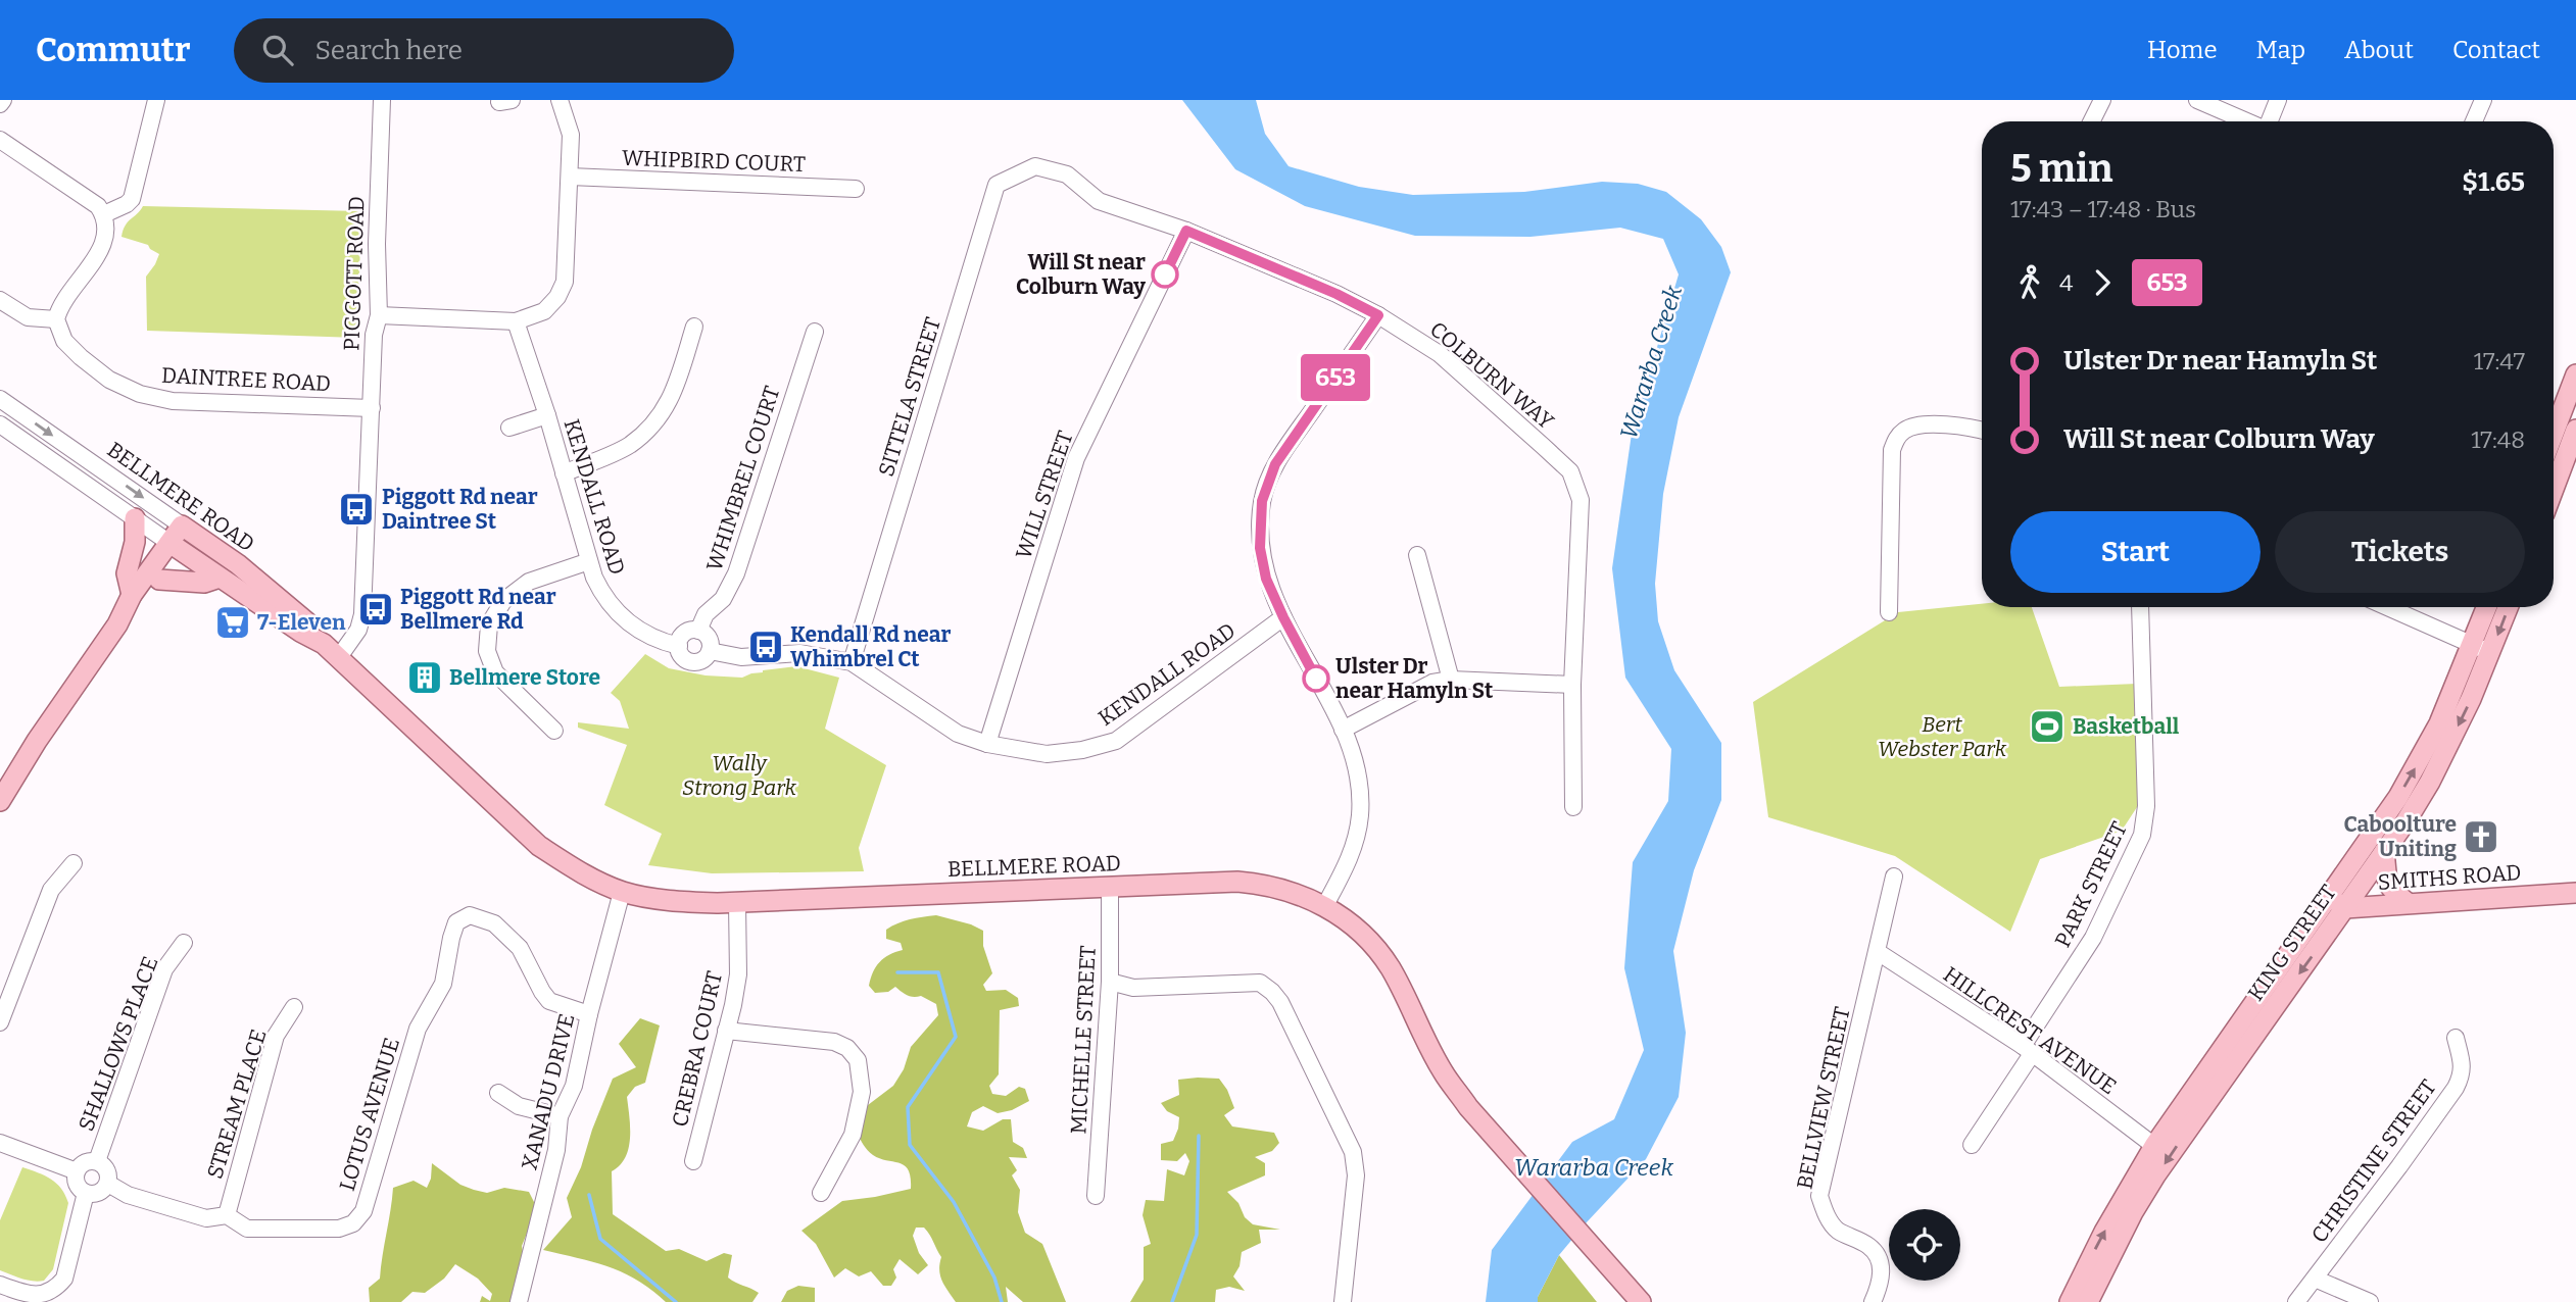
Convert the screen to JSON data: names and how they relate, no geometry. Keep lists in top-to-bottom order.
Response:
{
  "streets": {
    "main road": ["BELLMERE ROAD", "SMITHS ROAD", "KING STREET"],
    "street": [
      "WHIPBIRD COURT",
      "PIGGOTT ROAD",
      "COLBURN WAY",
      "DAINTREE ROAD",
      "SITTELA STREET",
      "WHIMBREL COURT",
      "WILL STREET",
      "KENDALL ROAD",
      "PARK STREET",
      "HILLCREST AVENUE",
      "MICHELLE STREET",
      "SHALLOWS PLACE",
      "CREBRA COURT",
      "XANADU DRIVE",
      "BELLVIEW STREET",
      "STREAM PLACE",
      "LOTUS AVENUE",
      "CHRISTINE STREET"
    ]
  },
  "crossings": [
    ["PIGGOTT ROAD", "DAINTREE ROAD"],
    ["PIGGOTT ROAD", "BELLMERE ROAD"],
    ["COLBURN WAY", "SITTELA STREET"],
    ["COLBURN WAY", "WILL STREET"],
    ["SITTELA STREET", "KENDALL ROAD"],
    ["WHIMBREL COURT", "KENDALL ROAD"],
    ["WILL STREET", "KENDALL ROAD"],
    ["BELLMERE ROAD", "MICHELLE STREET"],
    ["BELLMERE ROAD", "CREBRA COURT"],
    ["BELLMERE ROAD", "XANADU DRIVE"],
    ["SMITHS ROAD", "KING STREET"],
    ["PARK STREET", "HILLCREST AVENUE"],
    ["KING STREET", "HILLCREST AVENUE"],
    ["HILLCREST AVENUE", "BELLVIEW STREET"],
    ["SHALLOWS PLACE", "LOTUS AVENUE"],
    ["XANADU DRIVE", "LOTUS AVENUE"],
    ["STREAM PLACE", "LOTUS AVENUE"]
  ],
  "water": ["Wararba Creek"],
  "parks": ["Bert Webster Park", "Wally Strong Park"],
  "places": {
    "other": ["Will St near Colburn Way", "Ulster Dr near Hamyln St"],
    "bus stop": ["Piggott Rd near Daintree St", "Piggott Rd near Bellmere Rd", "Kendall Rd near Whimbrel Ct"],
    "supermarket": ["7-Eleven"],
    "building": ["Bellmere Store"],
    "sports": ["Basketball"],
    "church": ["Caboolture Uniting"]
  },
  "lines": ["bus line 653"],
  "page": {
    "header": "Commutr",
    "search": "Search here",
    "nav": [
      "Home",
      "Map",
      "About",
      "Contact"
    ],
    "on_map": "653",
    "heading": ["5 min", "17:43 – 17:48 · Bus", "$1.65"],
    "legs": ["4", "653"],
    "list": [
      {
        "name": "Ulster Dr near Hamyln St",
        "value": "17:47"
      },
      {
        "name": "Will St near Colburn Way",
        "value": "17:48"
      }
    ],
    "buttons": ["Start", "Tickets"]
  }
}
